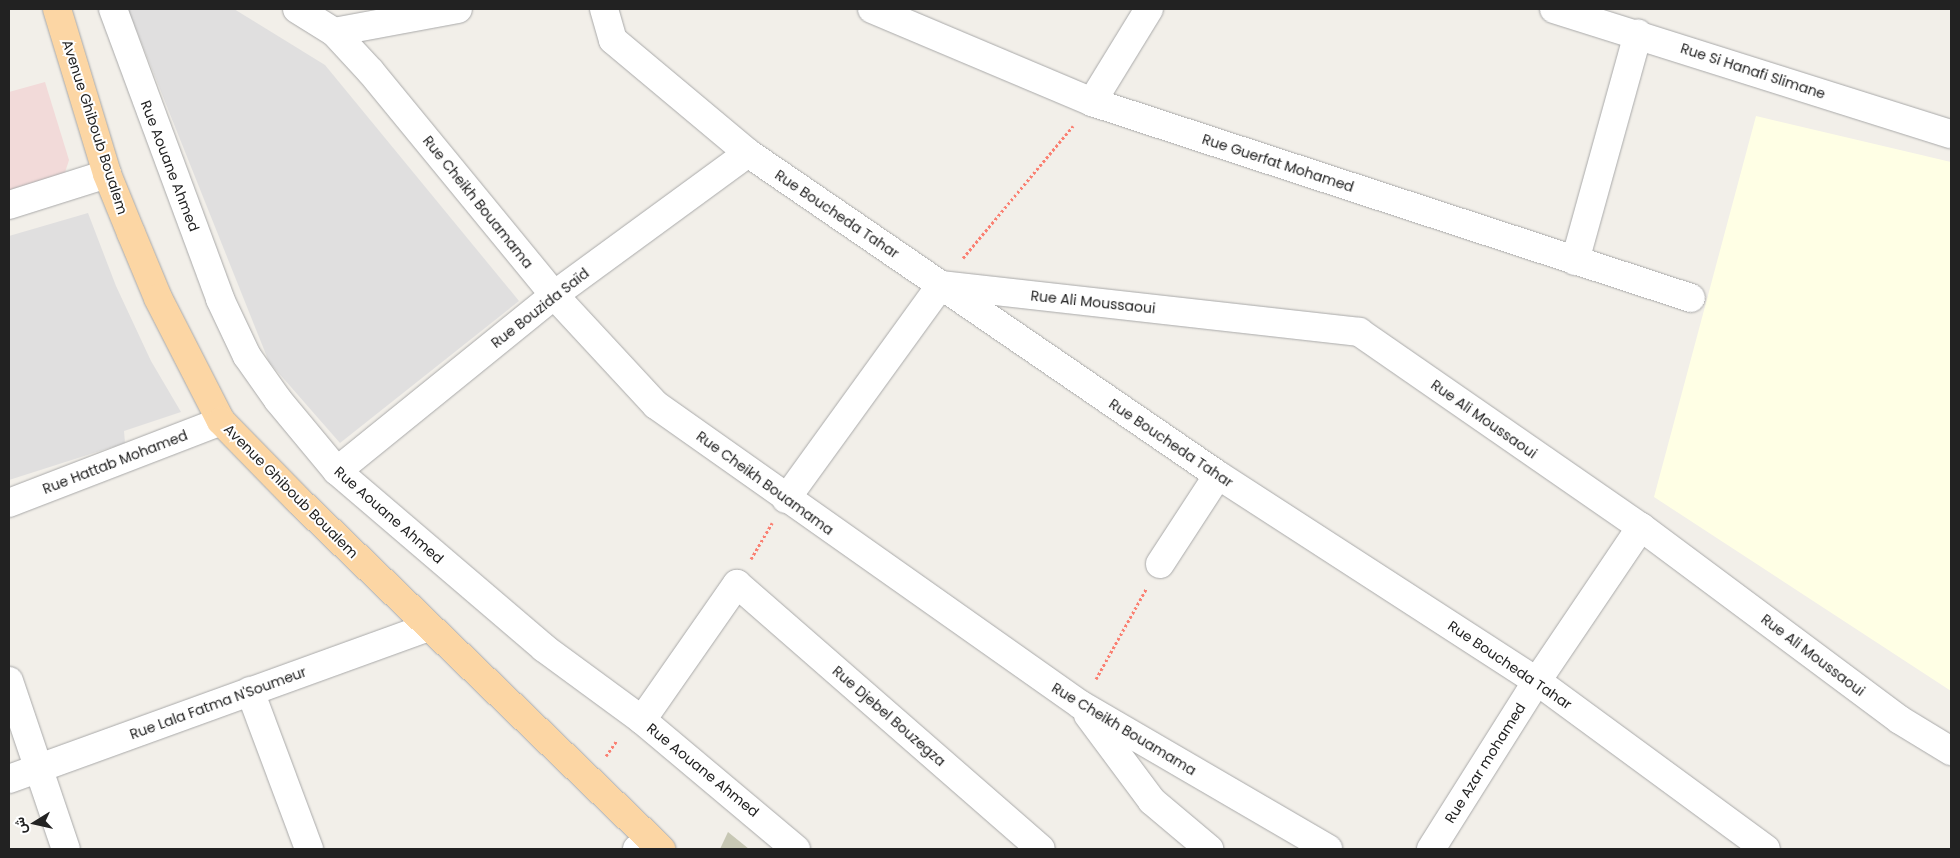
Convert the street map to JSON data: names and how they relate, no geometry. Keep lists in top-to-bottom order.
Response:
{
  "streets": {
    "main road": ["Avenue Ghiboub Boualem"],
    "street": [
      "Rue Si Hanafi Slimane",
      "Rue Guerfat Mohamed",
      "Rue Aouane Ahmed",
      "Rue Cheikh Bouamama",
      "Rue Boucheda Tahar",
      "Rue Ali Moussaoui",
      "Rue Bouzida Saïd",
      "Rue Hattab Mohamed",
      "Rue Lala Fatma N'Soumeur",
      "Rue Djebel Bouzegza",
      "Rue Azar mohamed"
    ]
  },
  "crossings": [
    ["Avenue Ghiboub Boualem", "Rue Hattab Mohamed"],
    ["Avenue Ghiboub Boualem", "Rue Lala Fatma N'Soumeur"],
    ["Rue Aouane Ahmed", "Rue Bouzida Saïd"],
    ["Rue Cheikh Bouamama", "Rue Bouzida Saïd"],
    ["Rue Boucheda Tahar", "Rue Ali Moussaoui"],
    ["Rue Boucheda Tahar", "Rue Bouzida Saïd"],
    ["Rue Boucheda Tahar", "Rue Azar mohamed"],
    ["Rue Ali Moussaoui", "Rue Azar mohamed"]
  ],
  "north": "left"
}
